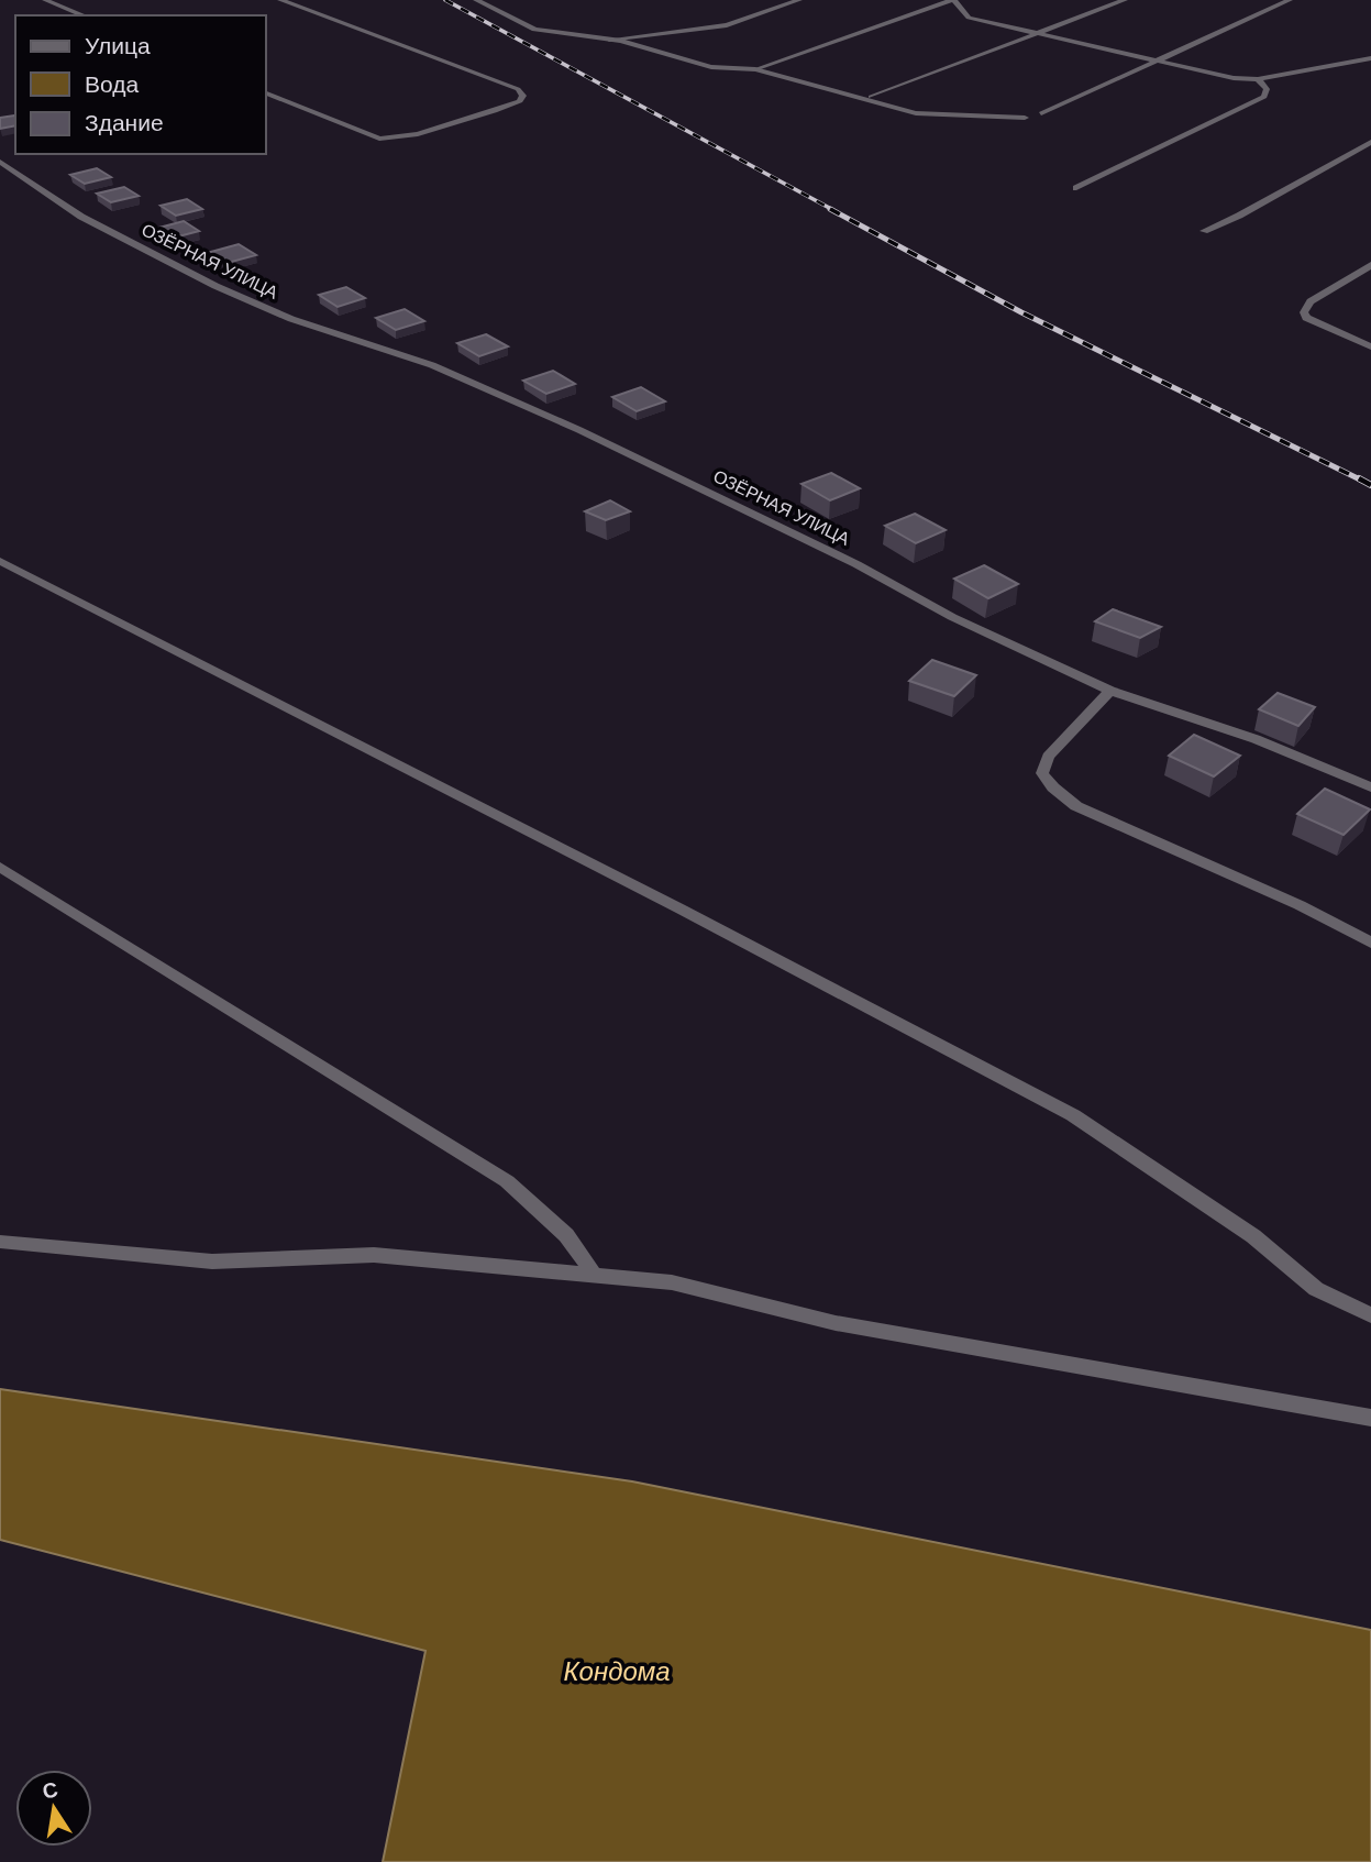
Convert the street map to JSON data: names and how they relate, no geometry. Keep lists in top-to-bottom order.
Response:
{
  "streets": {
    "street": ["ОЗЁРНАЯ УЛИЦА"]
  },
  "water": ["Кондома"],
  "legend": ["Улица", "Вода", "Здание"],
  "north": "top"
}
